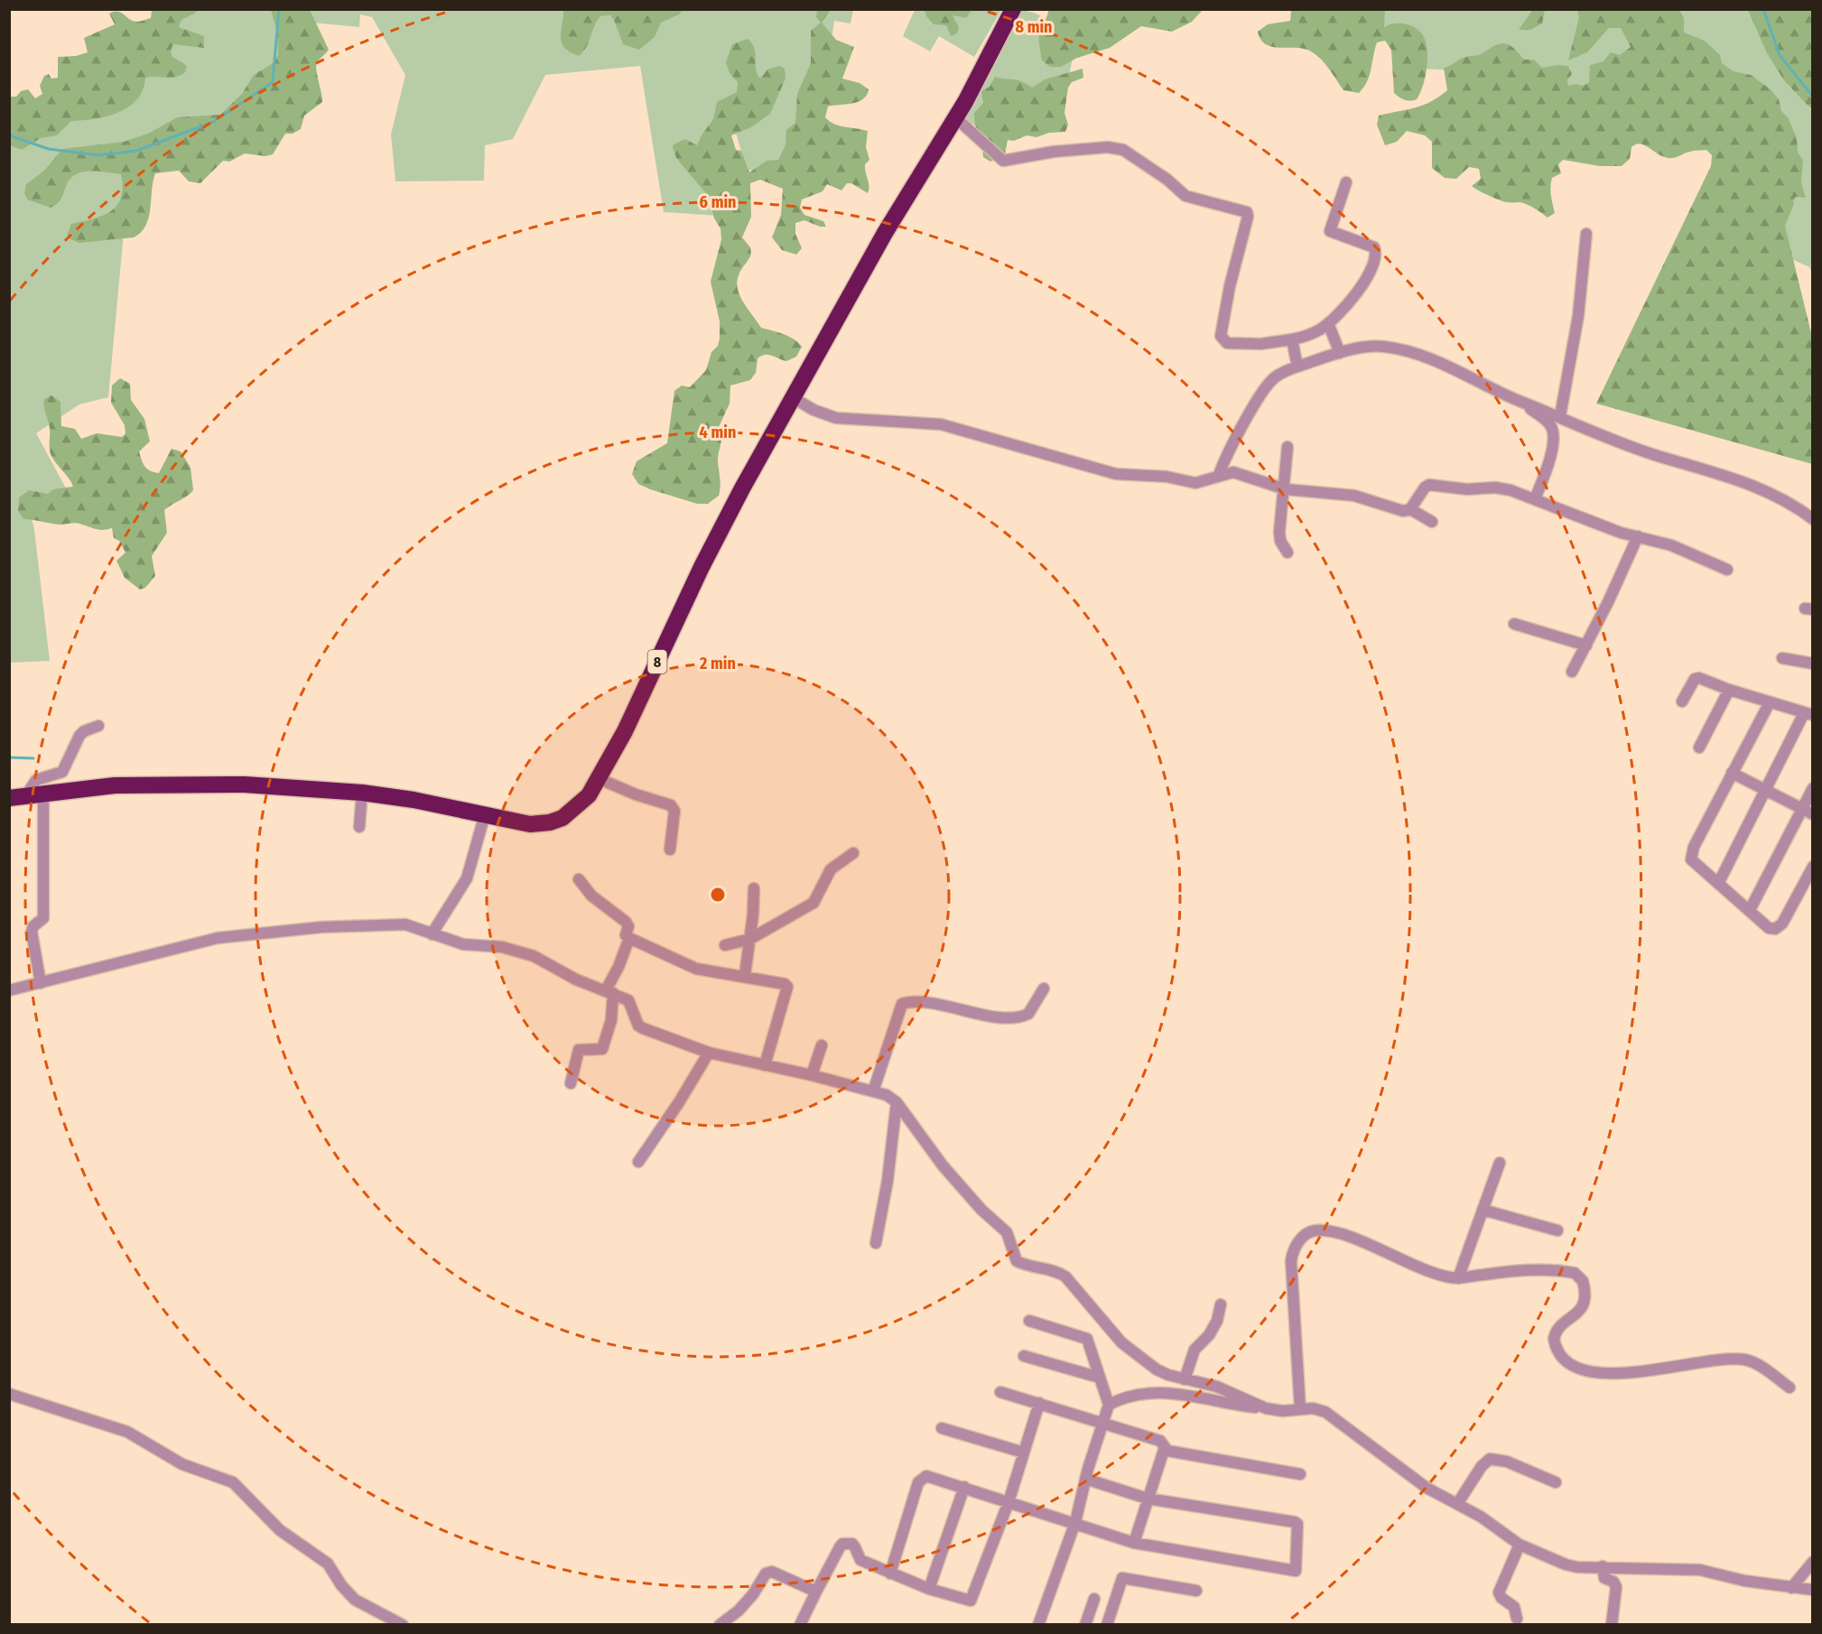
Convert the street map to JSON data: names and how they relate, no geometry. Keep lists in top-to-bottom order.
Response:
{
  "streets": {
    "highway": ["8"]
  },
  "rings": [
    "8 min",
    "6 min",
    "4 min",
    "2 min"
  ]
}
